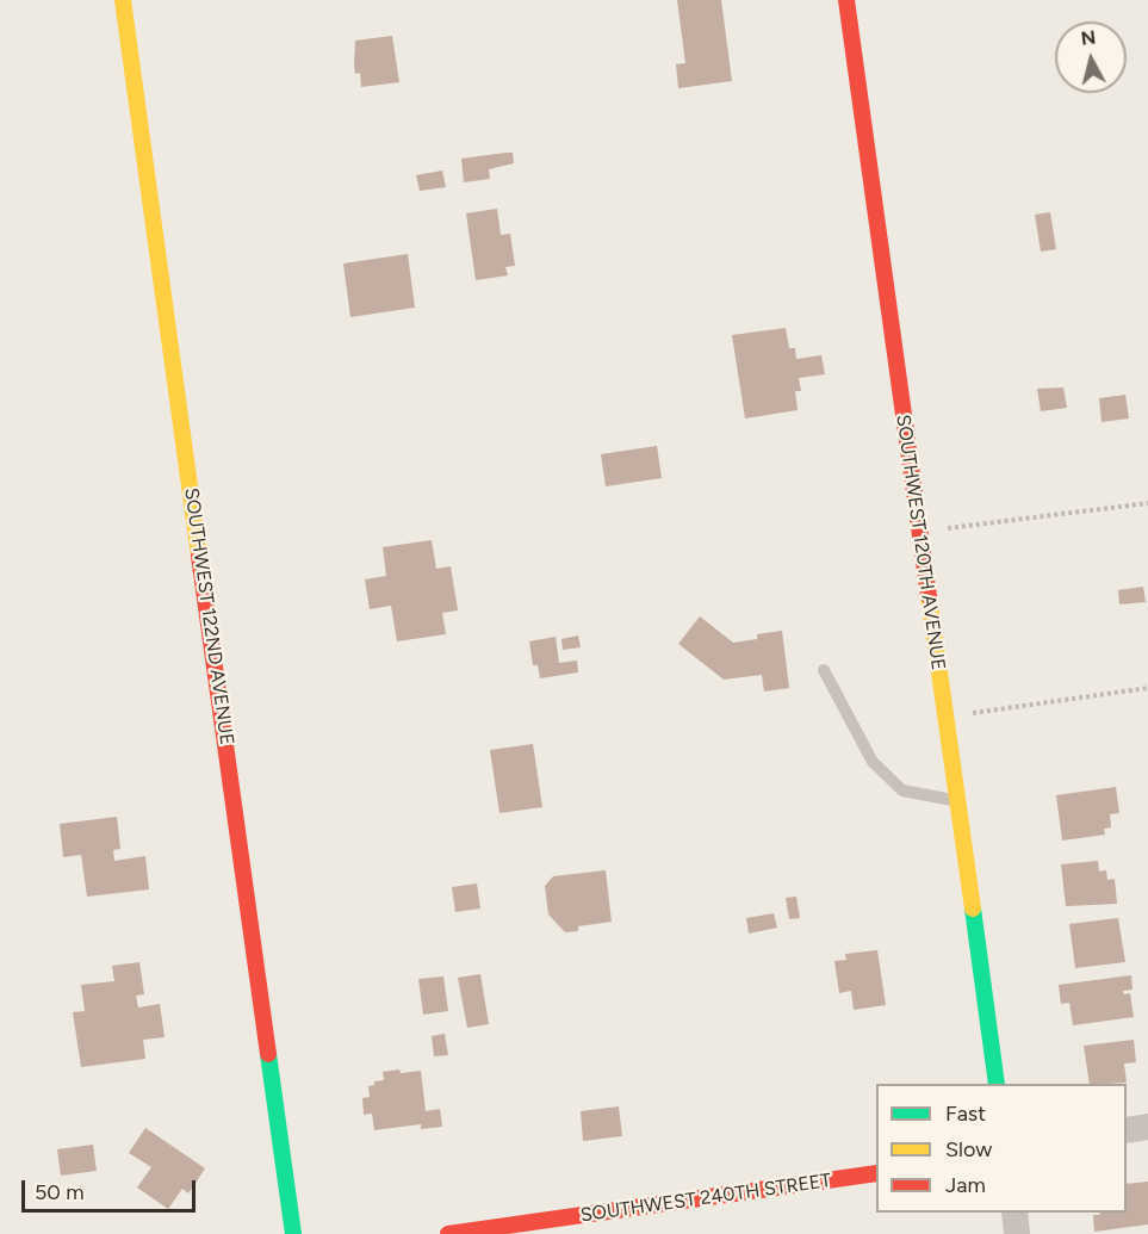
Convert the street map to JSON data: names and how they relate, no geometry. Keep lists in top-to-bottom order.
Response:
{
  "streets": {
    "street": ["SOUTHWEST 120TH AVENUE", "SOUTHWEST 122ND AVENUE", "SOUTHWEST 240TH STREET"]
  },
  "legend": ["Fast", "Slow", "Jam"],
  "scale_bar": "50 m",
  "north": "top"
}
